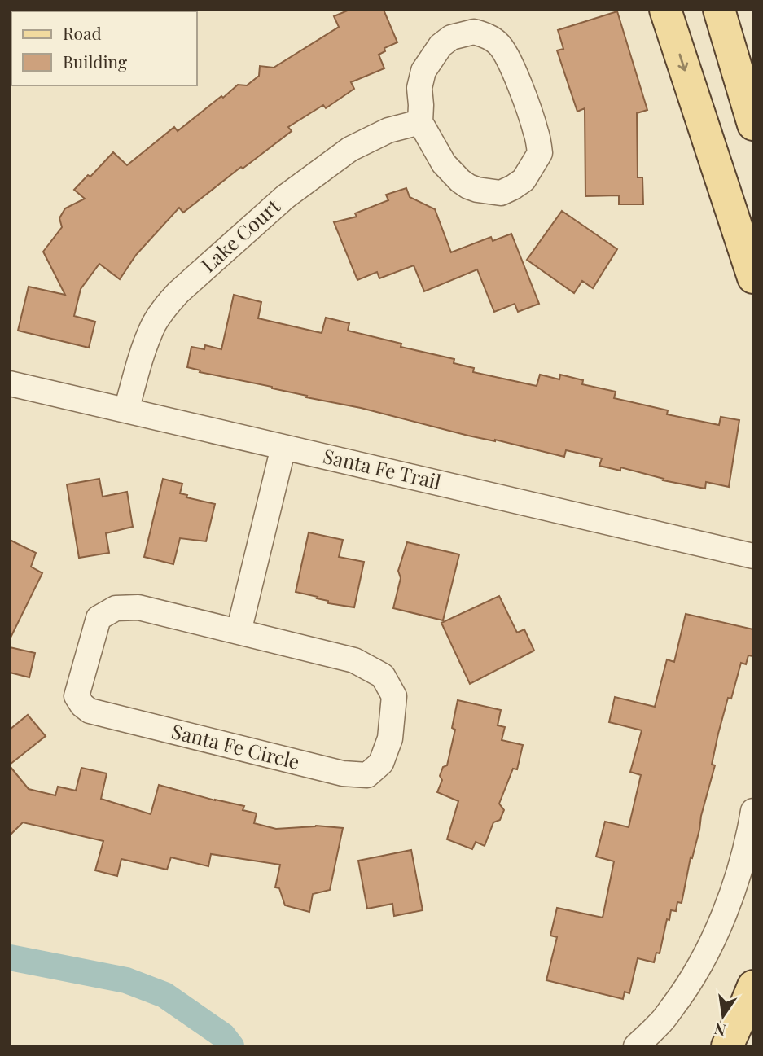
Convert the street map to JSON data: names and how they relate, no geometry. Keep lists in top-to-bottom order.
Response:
{
  "streets": {
    "street": ["Lake Court", "Santa Fe Trail", "Santa Fe Circle"]
  },
  "crossings": [
    ["Lake Court", "Santa Fe Trail"]
  ],
  "legend": ["Road", "Building"],
  "north": "bottom"
}
